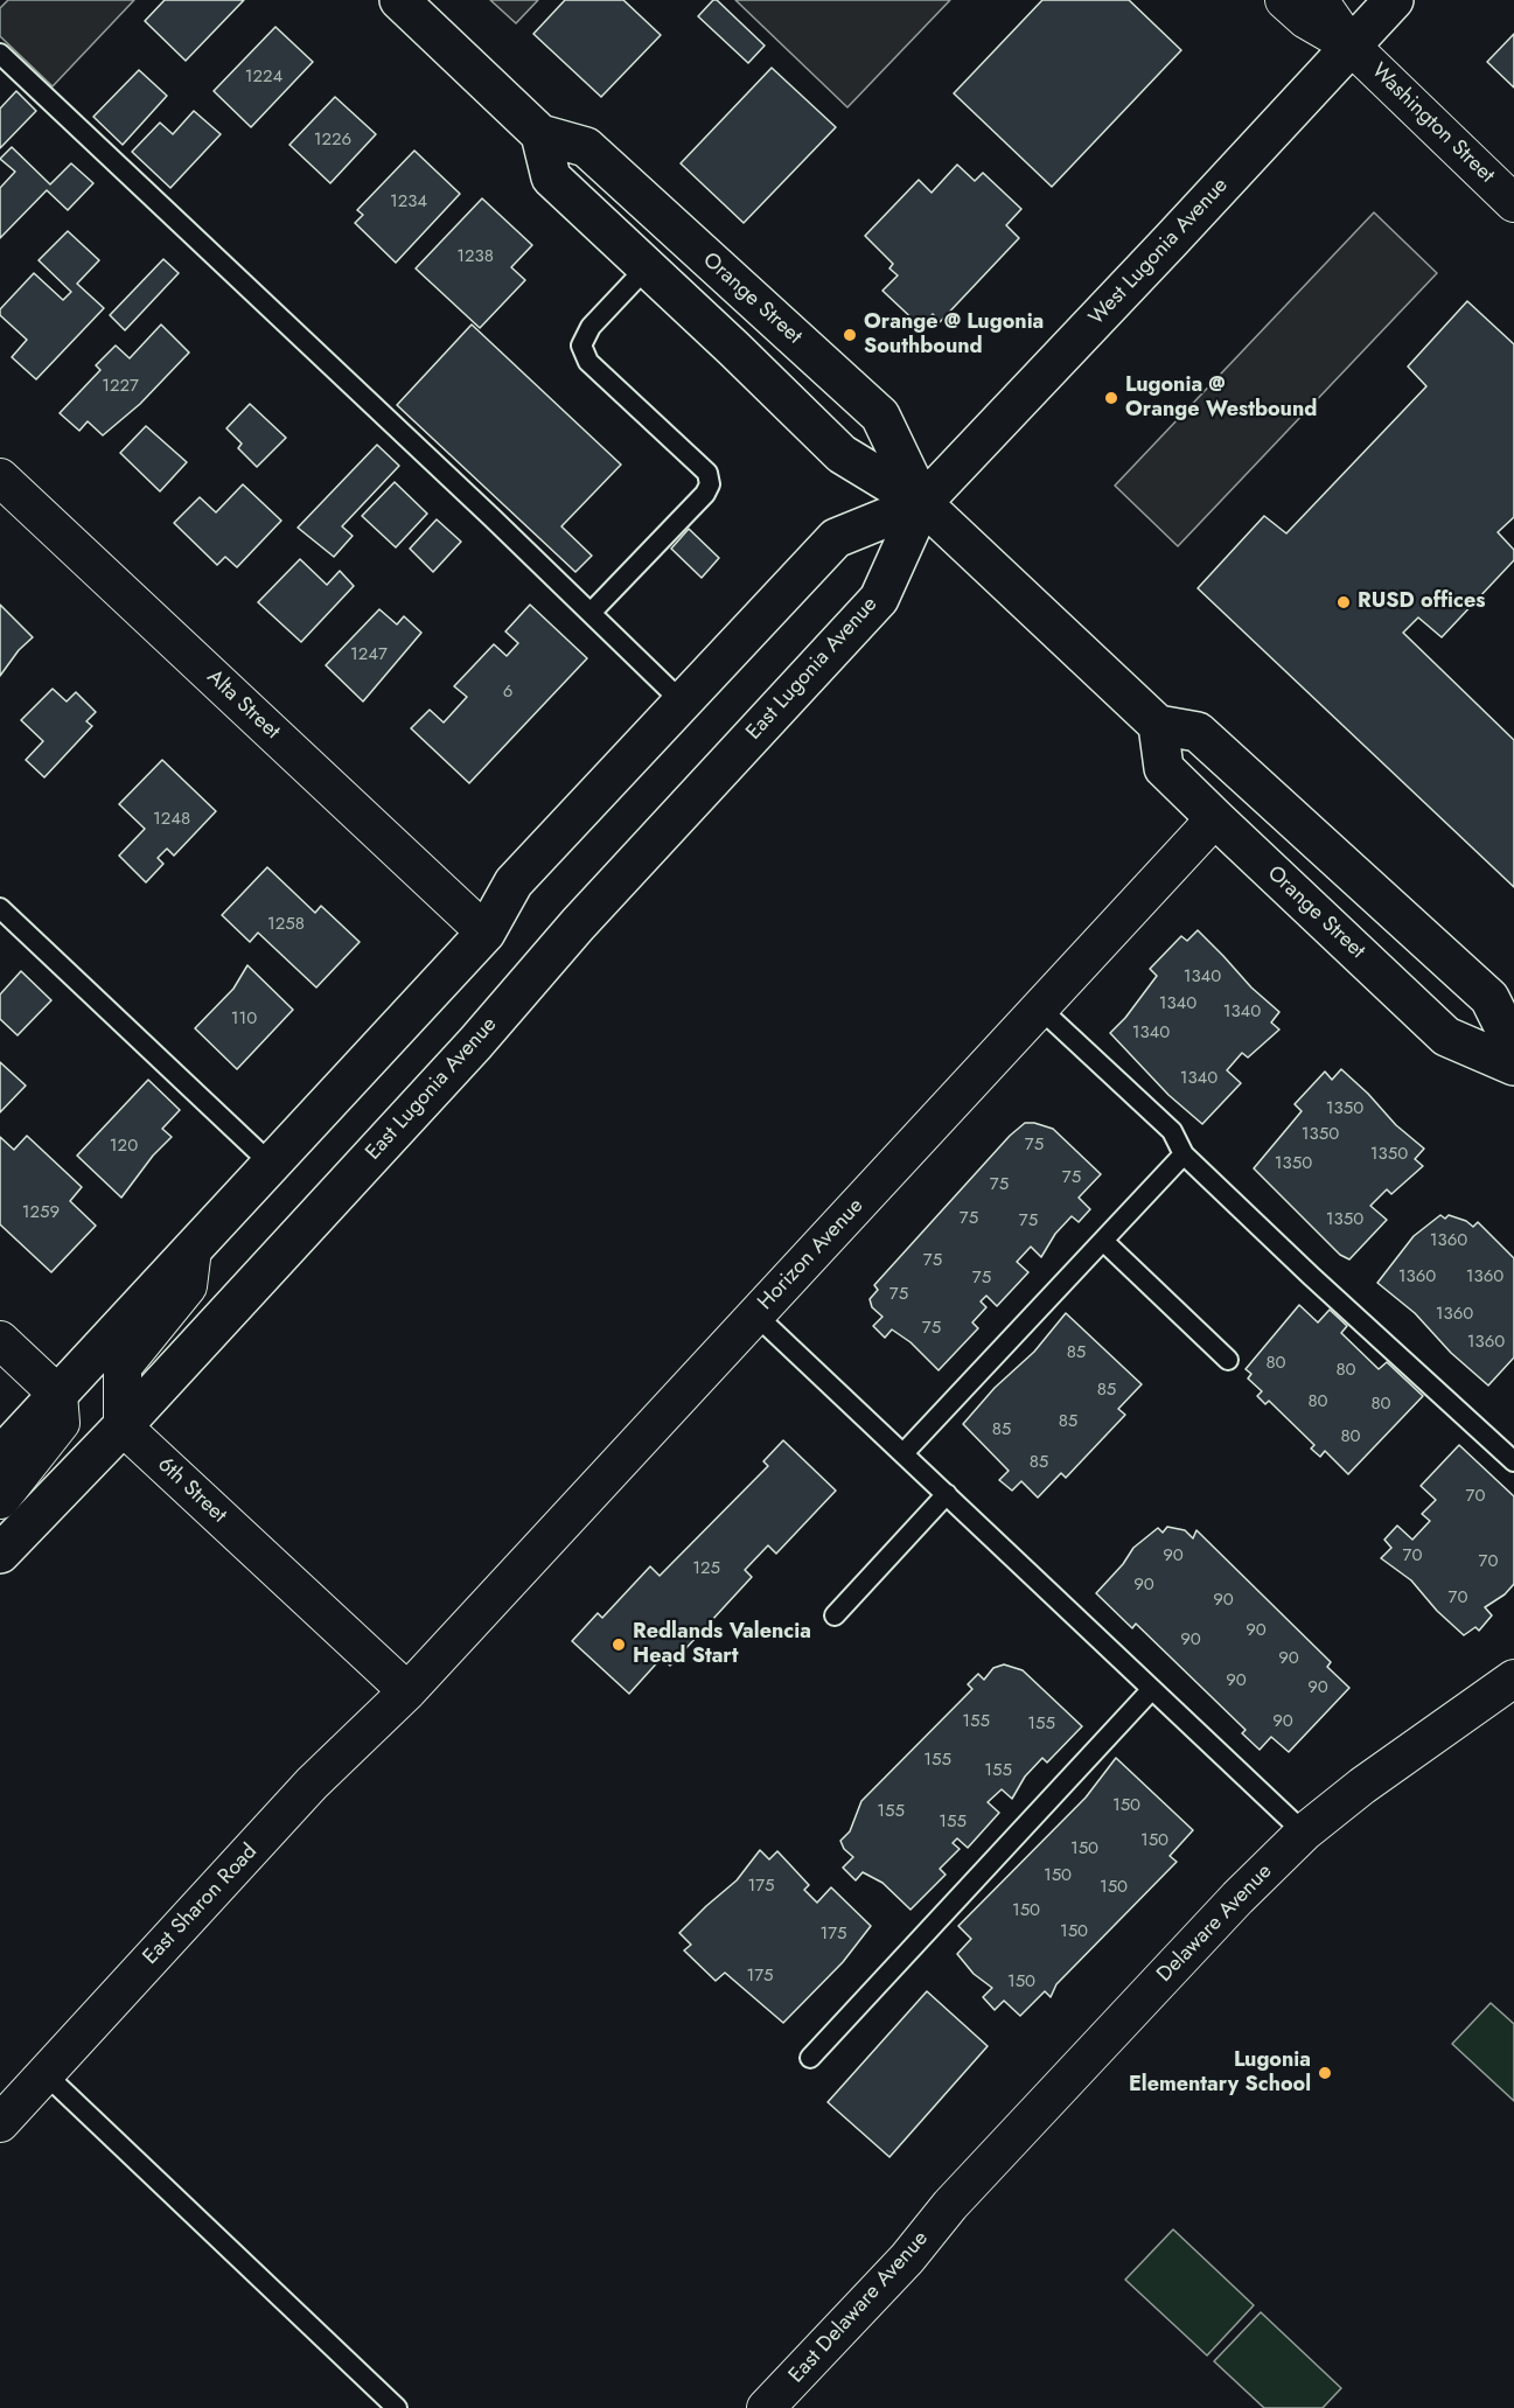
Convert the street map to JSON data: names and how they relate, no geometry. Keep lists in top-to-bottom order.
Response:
{
  "streets": {
    "main road": ["West Lugonia Avenue", "Orange Street", "East Lugonia Avenue"],
    "street": [
      "Washington Street",
      "Alta Street",
      "Horizon Avenue",
      "6th Street",
      "East Sharon Road",
      "Delaware Avenue",
      "East Delaware Avenue"
    ]
  },
  "crossings": [
    ["Washington Street", "West Lugonia Avenue"],
    ["West Lugonia Avenue", "Orange Street"],
    ["West Lugonia Avenue", "East Lugonia Avenue"],
    ["Orange Street", "East Lugonia Avenue"],
    ["Orange Street", "Horizon Avenue"],
    ["East Lugonia Avenue", "6th Street"],
    ["Horizon Avenue", "6th Street"],
    ["Horizon Avenue", "East Sharon Road"],
    ["6th Street", "East Sharon Road"],
    ["Delaware Avenue", "East Delaware Avenue"]
  ],
  "places": [
    "Orange @ Lugonia Southbound",
    "Lugonia @ Orange Westbound",
    "RUSD offices",
    "Redlands Valencia Head Start",
    "Lugonia Elementary School"
  ],
  "house_numbers": [
    "1224",
    "1226",
    "1234",
    "1238",
    "1227",
    "1247",
    "6",
    "1248",
    "1258",
    "1340",
    "1340",
    "1340",
    "110",
    "1340",
    "1340",
    "1350",
    "1350",
    "75",
    "120",
    "1350",
    "1350",
    "75",
    "75",
    "1259",
    "75",
    "1350",
    "75",
    "1360",
    "75",
    "1360",
    "1360",
    "75",
    "75",
    "1360",
    "75",
    "1360",
    "85",
    "80",
    "80",
    "85",
    "80",
    "80",
    "85",
    "85",
    "80",
    "85",
    "70",
    "90",
    "70",
    "70",
    "125",
    "90",
    "70",
    "90",
    "90",
    "90",
    "90",
    "90",
    "90",
    "155",
    "90",
    "155",
    "155",
    "155",
    "150",
    "155",
    "155",
    "150",
    "150",
    "150",
    "175",
    "150",
    "150",
    "150",
    "175",
    "175",
    "150"
  ]
}
